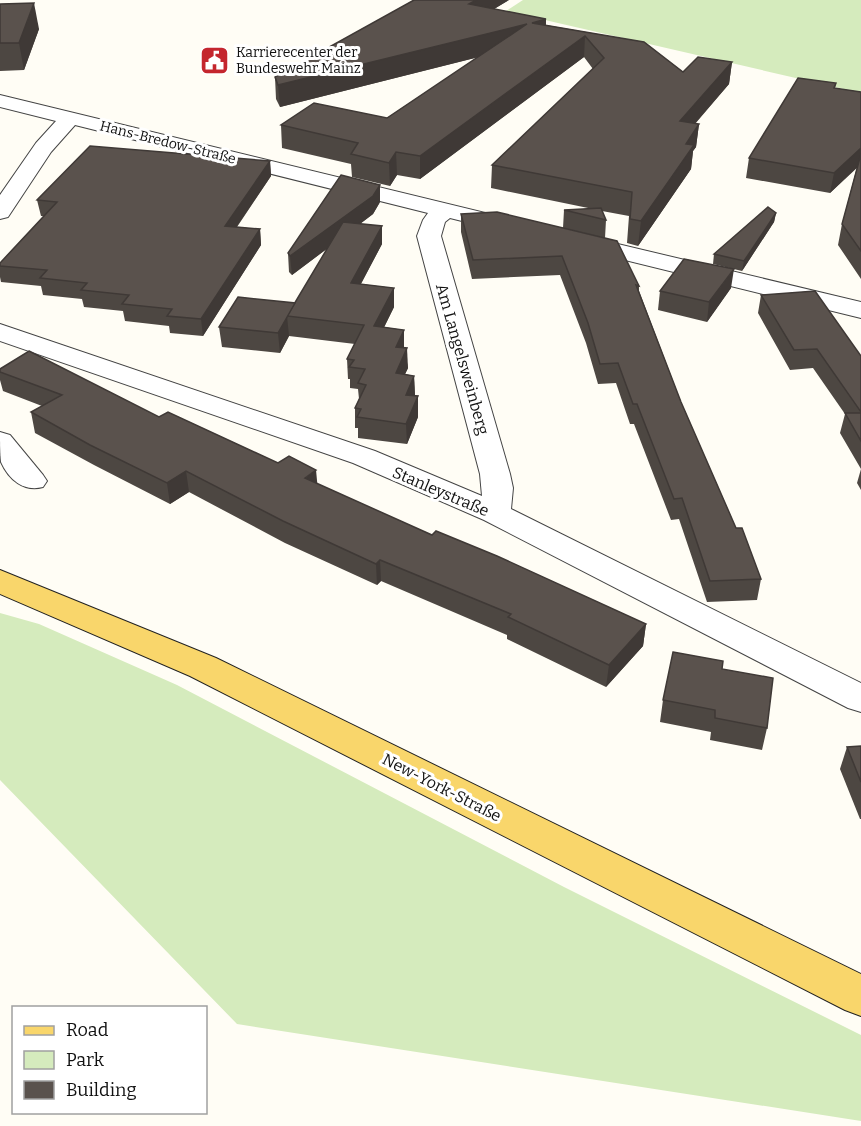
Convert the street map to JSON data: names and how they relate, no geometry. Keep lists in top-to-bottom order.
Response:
{
  "streets": {
    "main road": ["New-York-Straße"],
    "street": ["Hans-Bredow-Straße", "Am Langelsweinberg", "Stanleystraße"]
  },
  "crossings": [
    ["Hans-Bredow-Straße", "Am Langelsweinberg"],
    ["Am Langelsweinberg", "Stanleystraße"]
  ],
  "places": {
    "public building": ["Karrierecenter der Bundeswehr Mainz"]
  },
  "legend": ["Road", "Park", "Building"]
}
